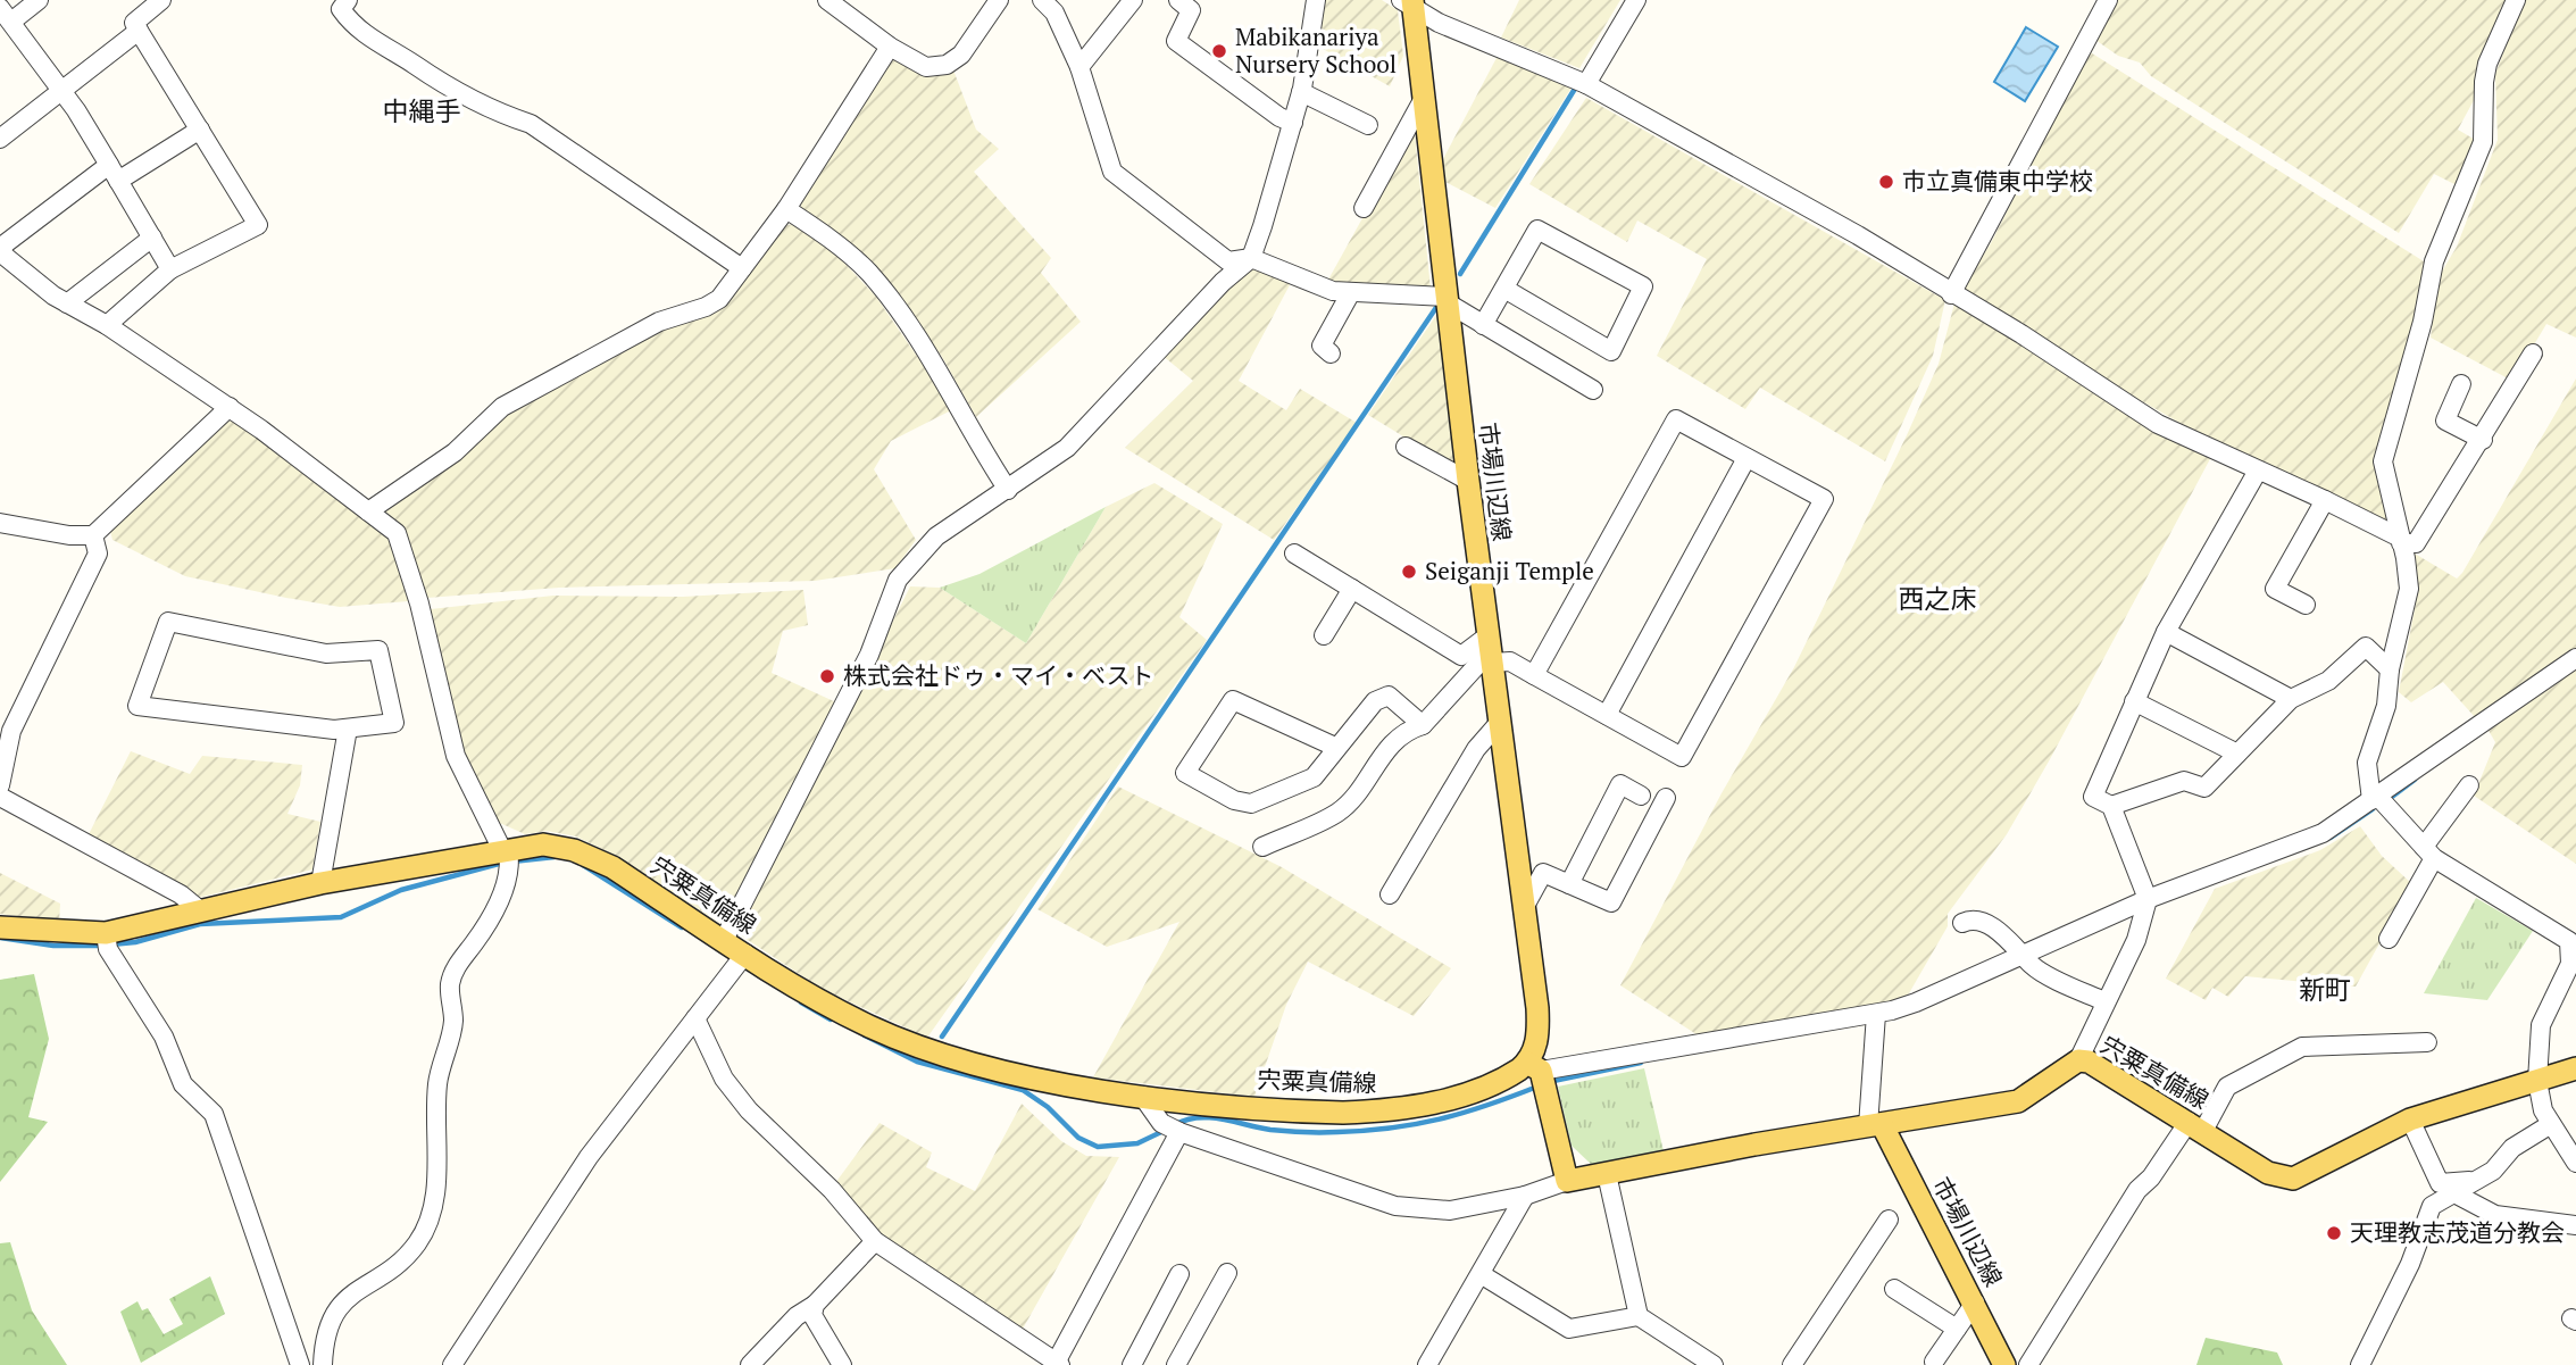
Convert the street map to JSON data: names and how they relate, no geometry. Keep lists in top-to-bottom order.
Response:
{
  "streets": {
    "main road": ["市場川辺線", "宍粟真備線"]
  },
  "crossings": [
    ["市場川辺線", "宍粟真備線"]
  ],
  "districts": ["中縄手", "西之床", "新町"],
  "places": [
    "Mabikanariya Nursery School",
    "市立真備東中学校",
    "Seiganji Temple",
    "株式会社ドゥ・マイ・ベスト",
    "天理教志茂道分教会"
  ]
}
